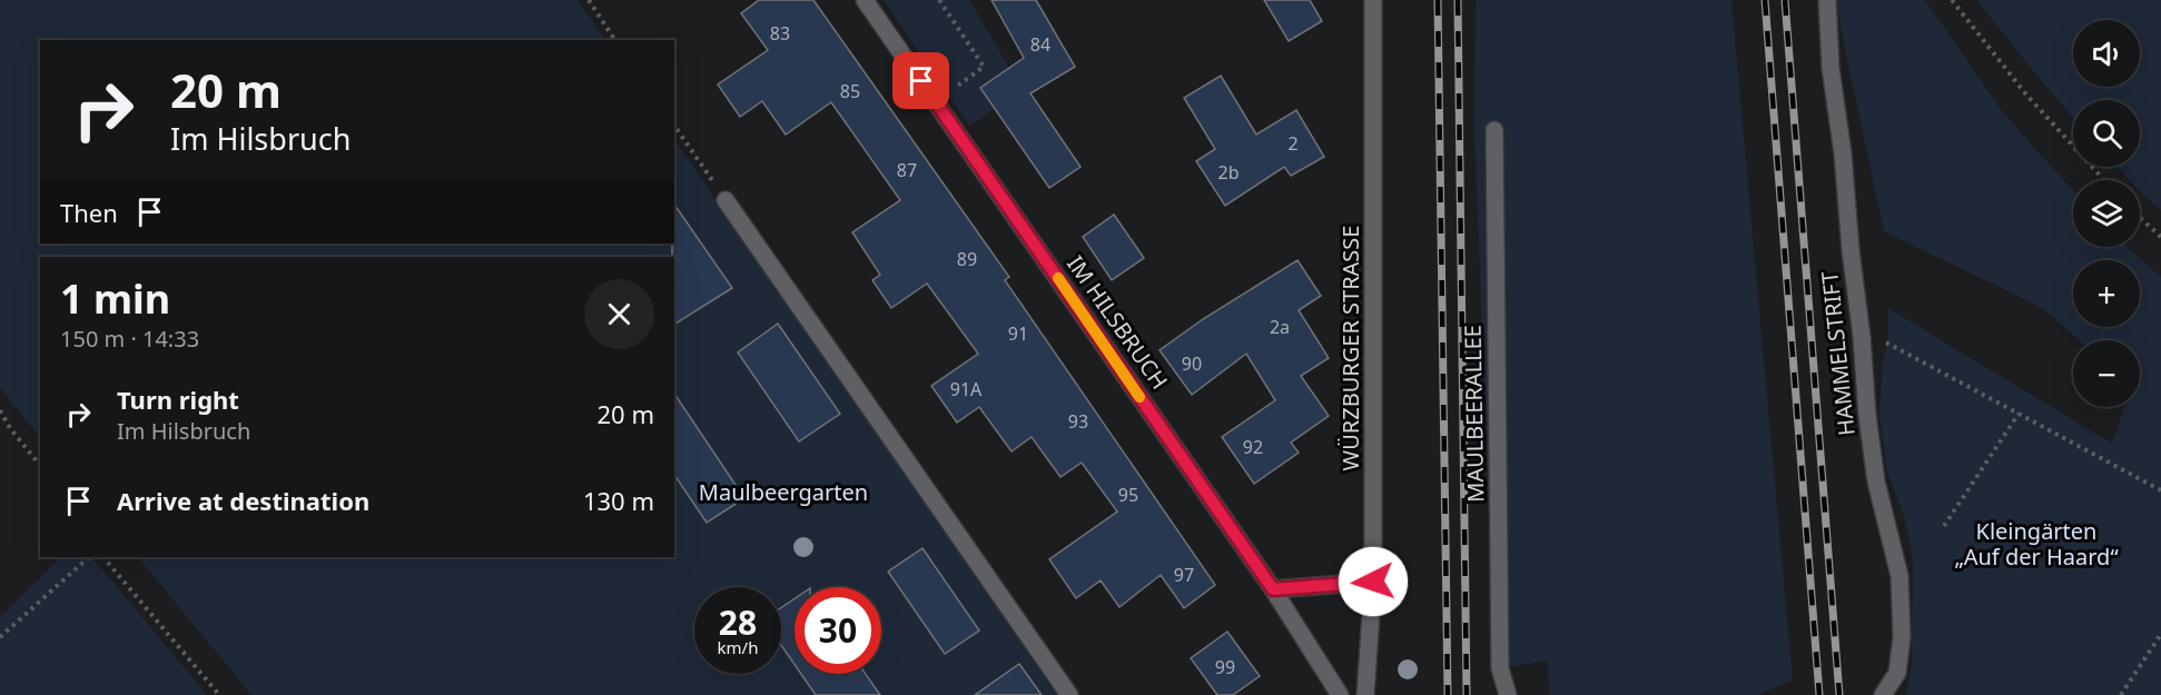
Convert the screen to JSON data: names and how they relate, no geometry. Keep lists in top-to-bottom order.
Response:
{
  "streets": {
    "street": [
      "IM HILSBRUCH",
      "WÜRZBURGER STRASSE",
      "HAMMELSTRIFT",
      "MAULBEERALLEE"
    ]
  },
  "parks": ["Maulbeergarten", "Kleingärten „Auf der Haard“"],
  "house_numbers": [
    "83",
    "84",
    "85",
    "2",
    "87",
    "2b",
    "89",
    "2a",
    "91",
    "90",
    "91A",
    "93",
    "92",
    "95",
    "97",
    "99"
  ],
  "page": {
    "map_buttons": ["+", "−"],
    "turn": ["20 m", "Im Hilsbruch"],
    "then": "Then",
    "heading": ["1 min", "150 m · 14:33"],
    "list": [
      {
        "name": "Turn right",
        "note": "Im Hilsbruch",
        "value": "20 m"
      },
      {
        "name": "Arrive at destination",
        "value": "130 m"
      }
    ],
    "speed": "28 km/h",
    "limit": "30"
  }
}
